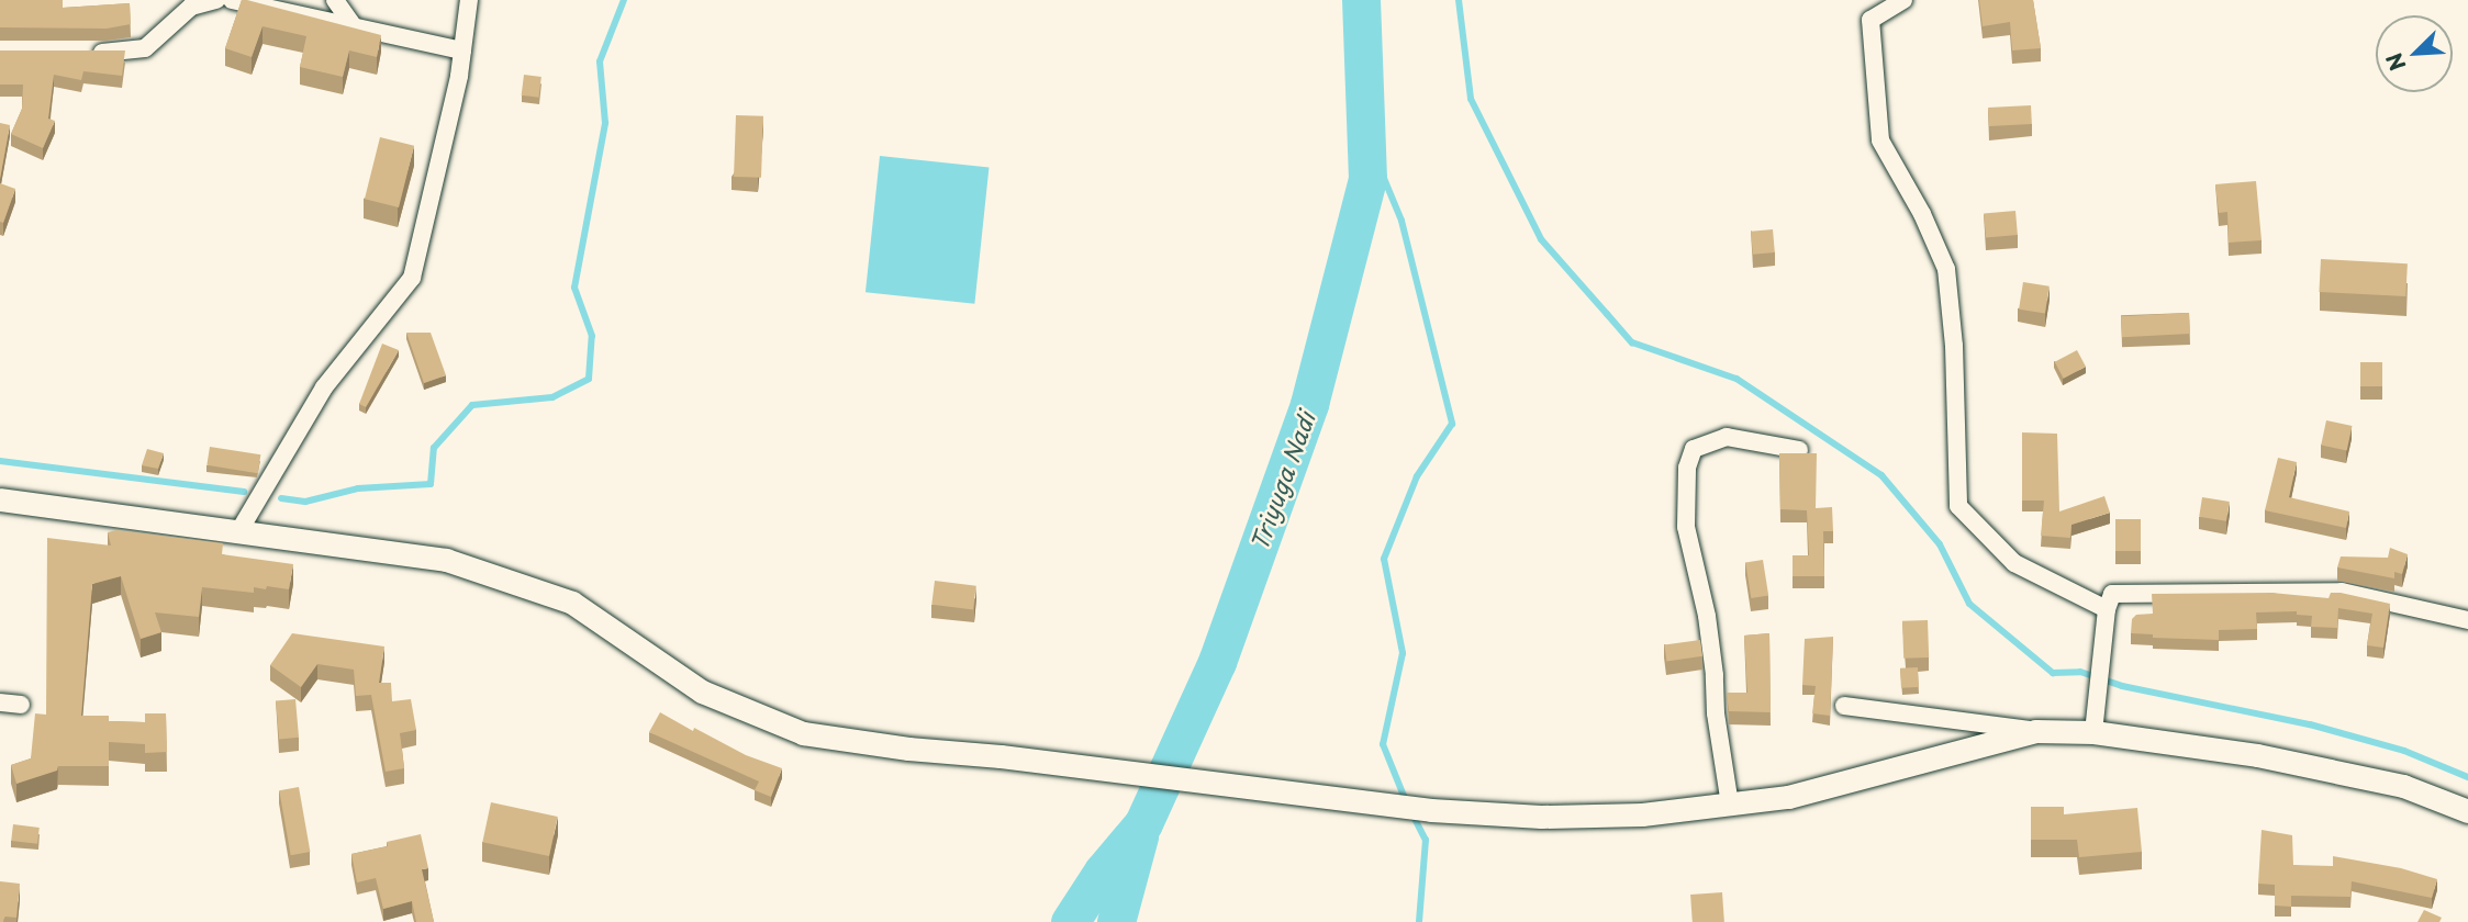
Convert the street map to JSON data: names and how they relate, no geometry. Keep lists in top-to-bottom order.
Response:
{
  "water": ["Triyuga Nadi"],
  "north": "bottom left"
}
